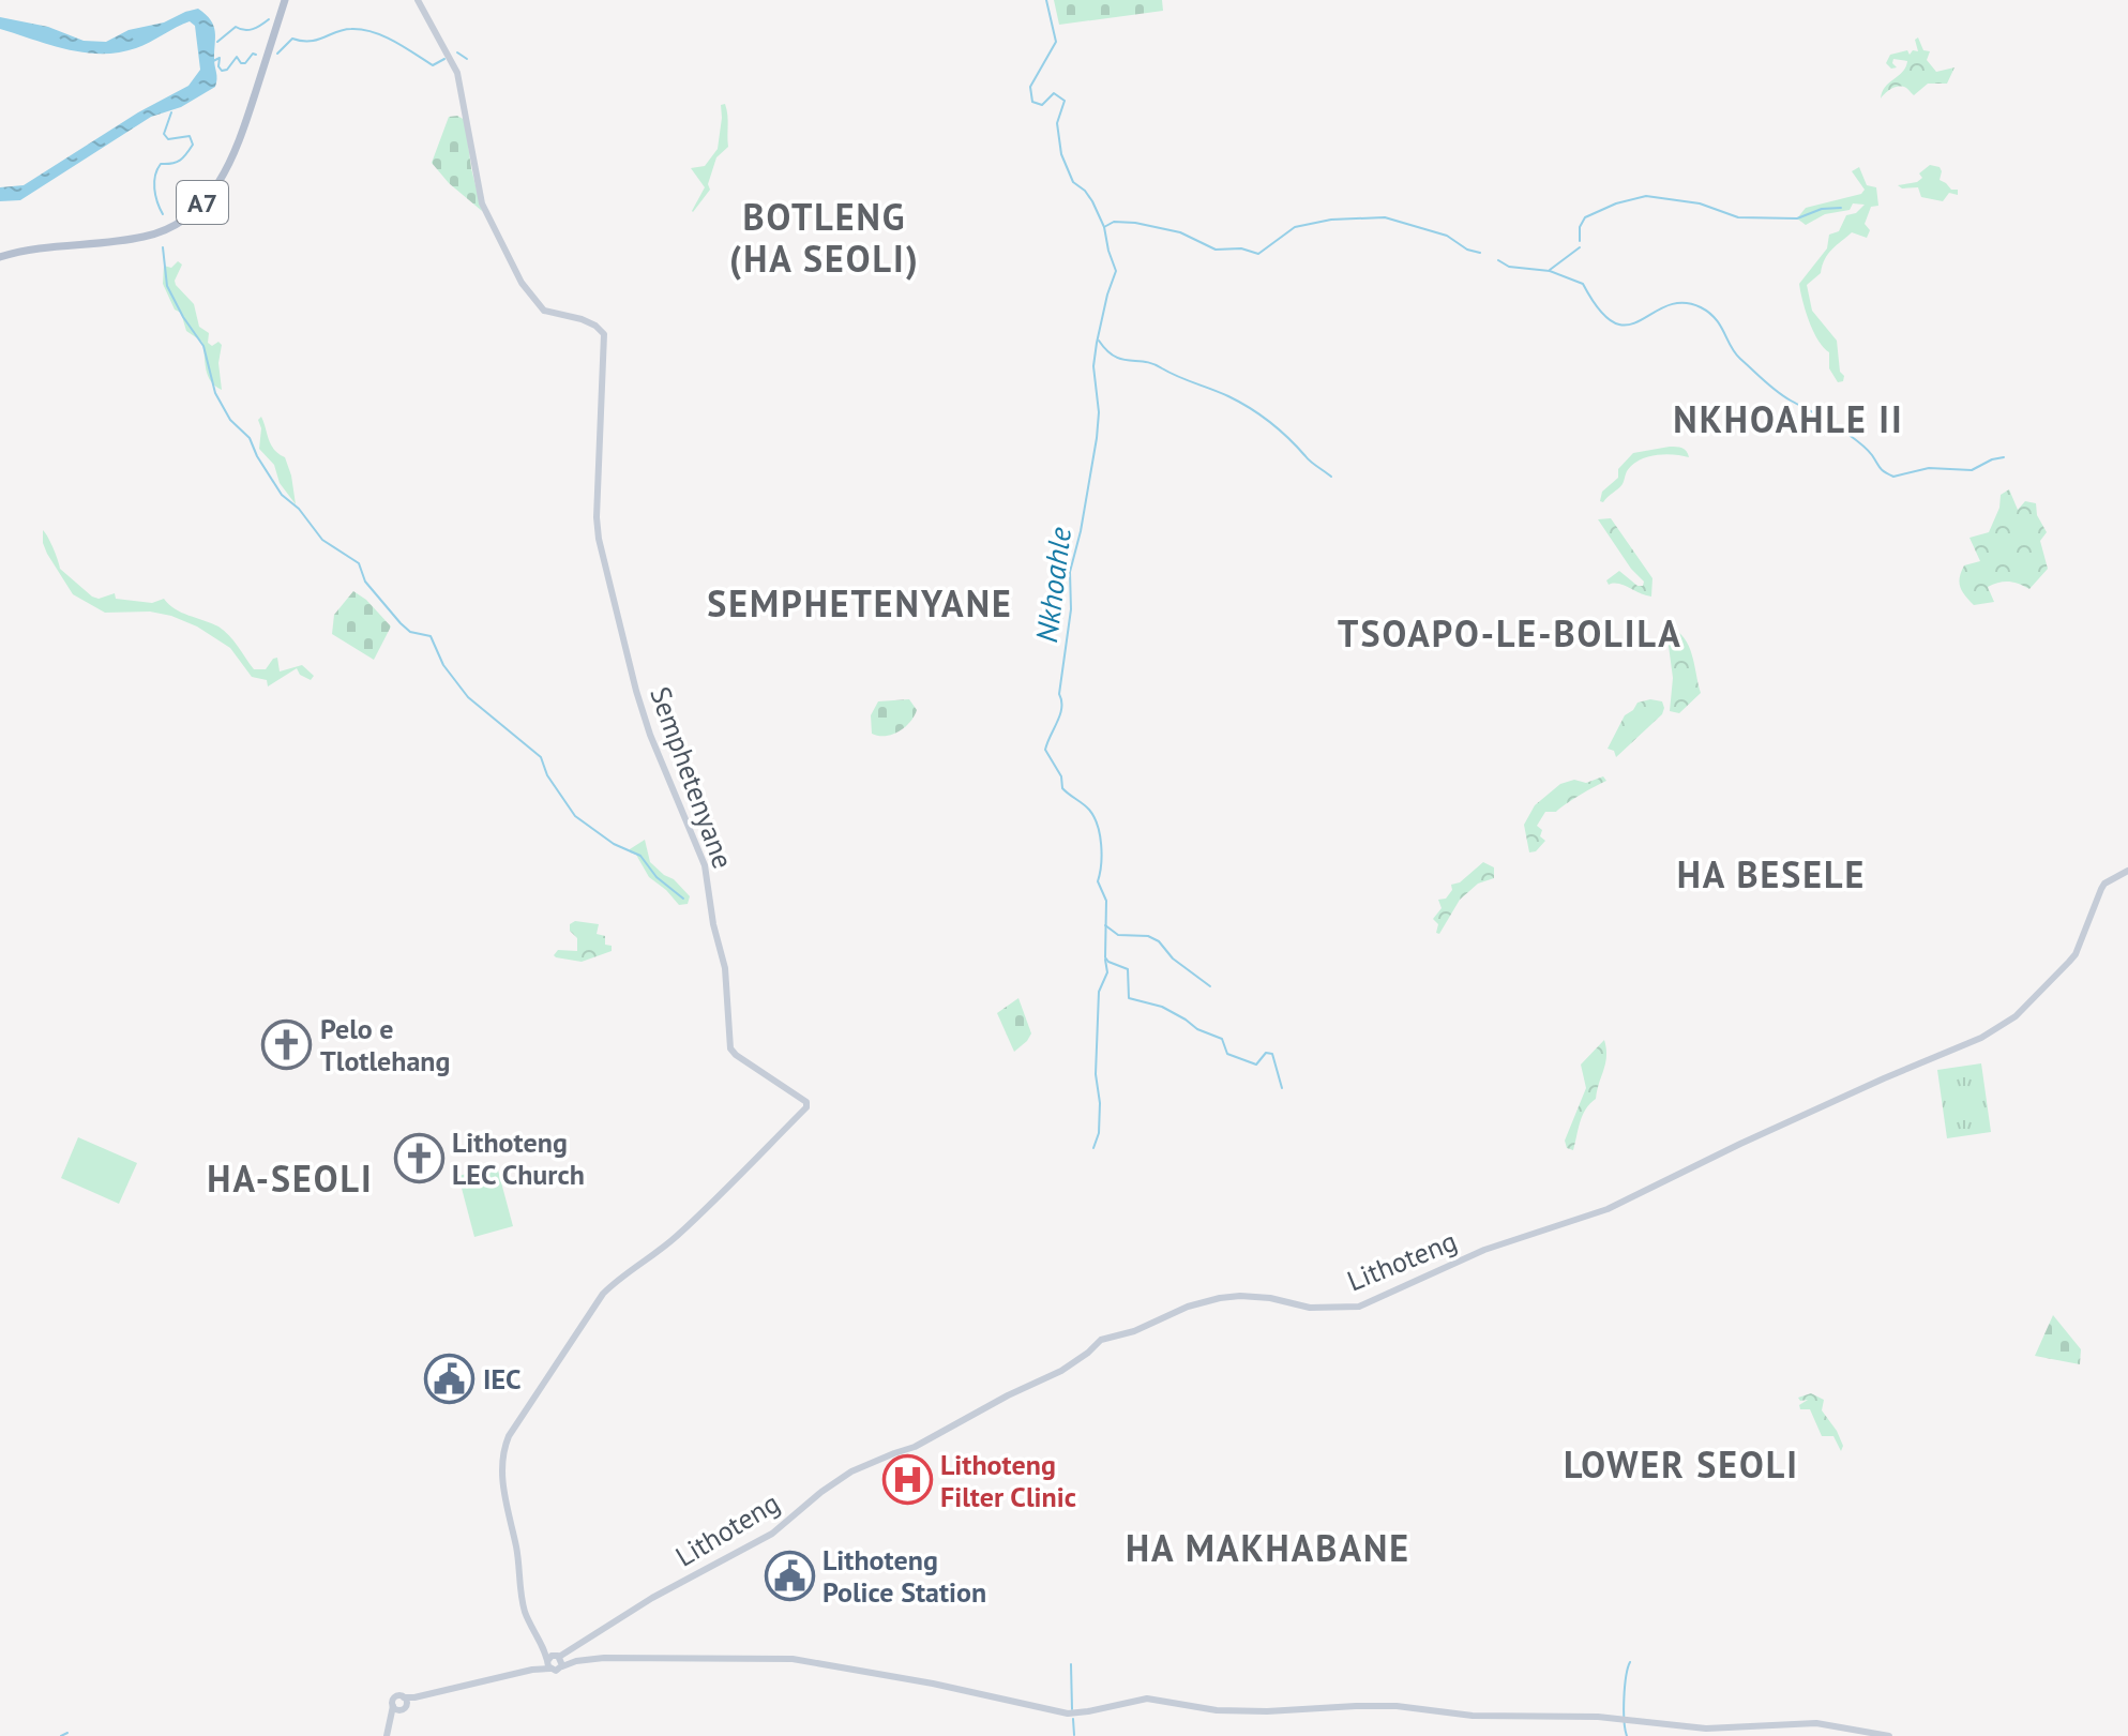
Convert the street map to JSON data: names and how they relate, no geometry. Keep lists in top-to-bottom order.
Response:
{
  "streets": {
    "main road": ["A7", "Semphetenyane", "Lithoteng"]
  },
  "crossings": [
    ["Semphetenyane", "Lithoteng"]
  ],
  "districts": [
    "BOTLENG (HA SEOLI)",
    "NKHOAHLE II",
    "SEMPHETENYANE",
    "TSOAPO-LE-BOLILA",
    "HA BESELE",
    "HA-SEOLI",
    "LOWER SEOLI",
    "HA MAKHABANE"
  ],
  "water": ["Nkhoahle"],
  "places": {
    "church": ["Pelo e Tlotlehang", "Lithoteng LEC Church"],
    "public building": ["IEC", "Lithoteng Police Station"],
    "hospital": ["Lithoteng Filter Clinic"]
  }
}
